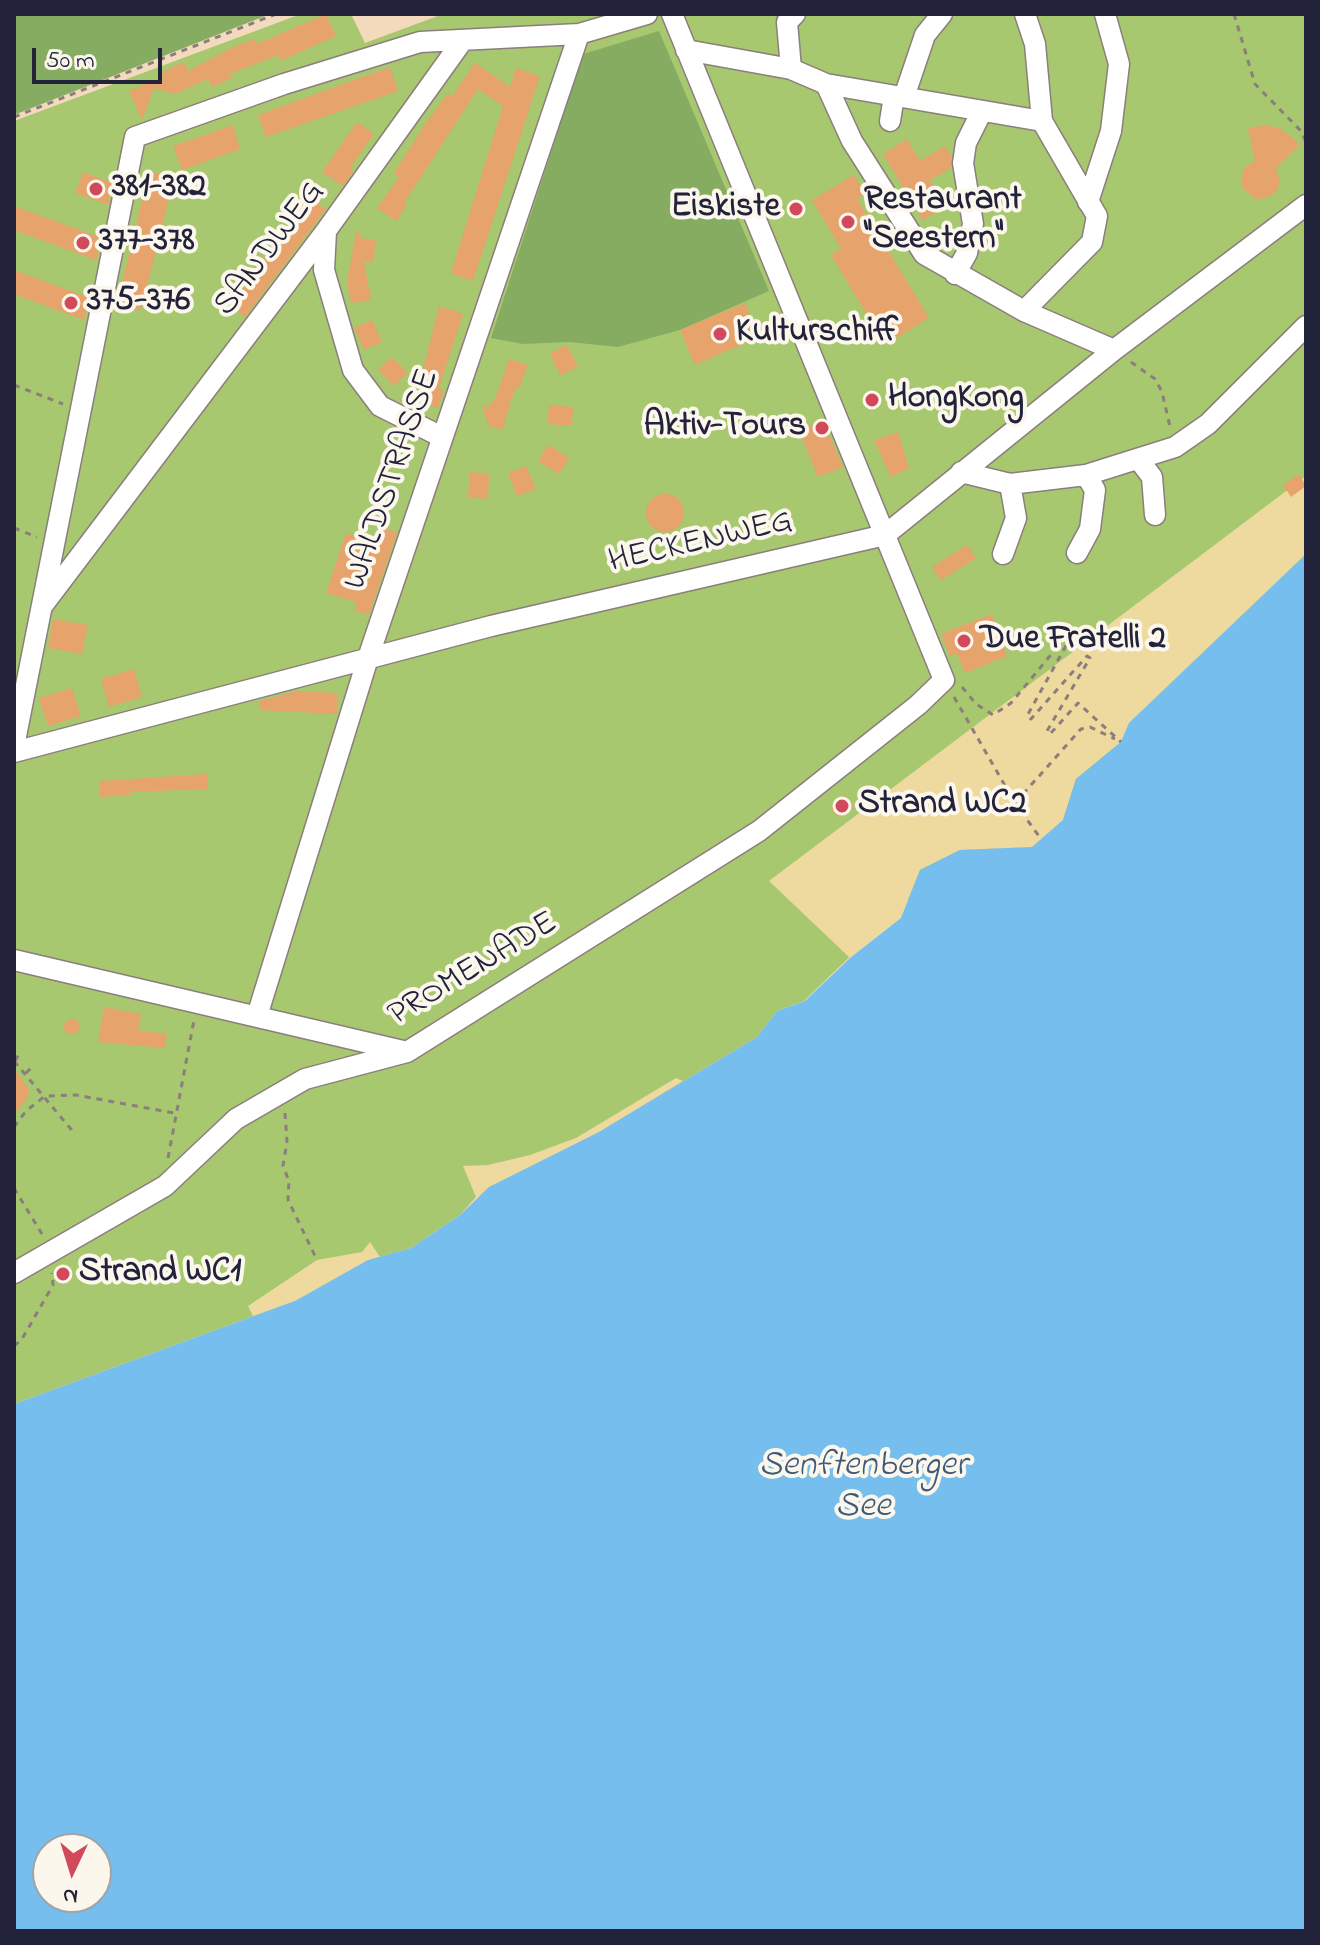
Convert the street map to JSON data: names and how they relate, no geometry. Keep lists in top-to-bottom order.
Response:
{
  "streets": {
    "street": [
      "SANDWEG",
      "WALDSTRASSE",
      "HECKENWEG",
      "PROMENADE"
    ]
  },
  "crossings": [
    ["WALDSTRASSE", "HECKENWEG"]
  ],
  "water": ["Senftenberger See"],
  "places": [
    "381-382",
    "Eiskiste",
    "Restaurant \"Seestern\"",
    "377-378",
    "375-376",
    "Kulturschiff",
    "HongKong",
    "Aktiv-Tours",
    "Due Fratelli 2",
    "Strand WC2",
    "Strand WC1"
  ],
  "scale_bar": "50 m",
  "north": "bottom"
}
